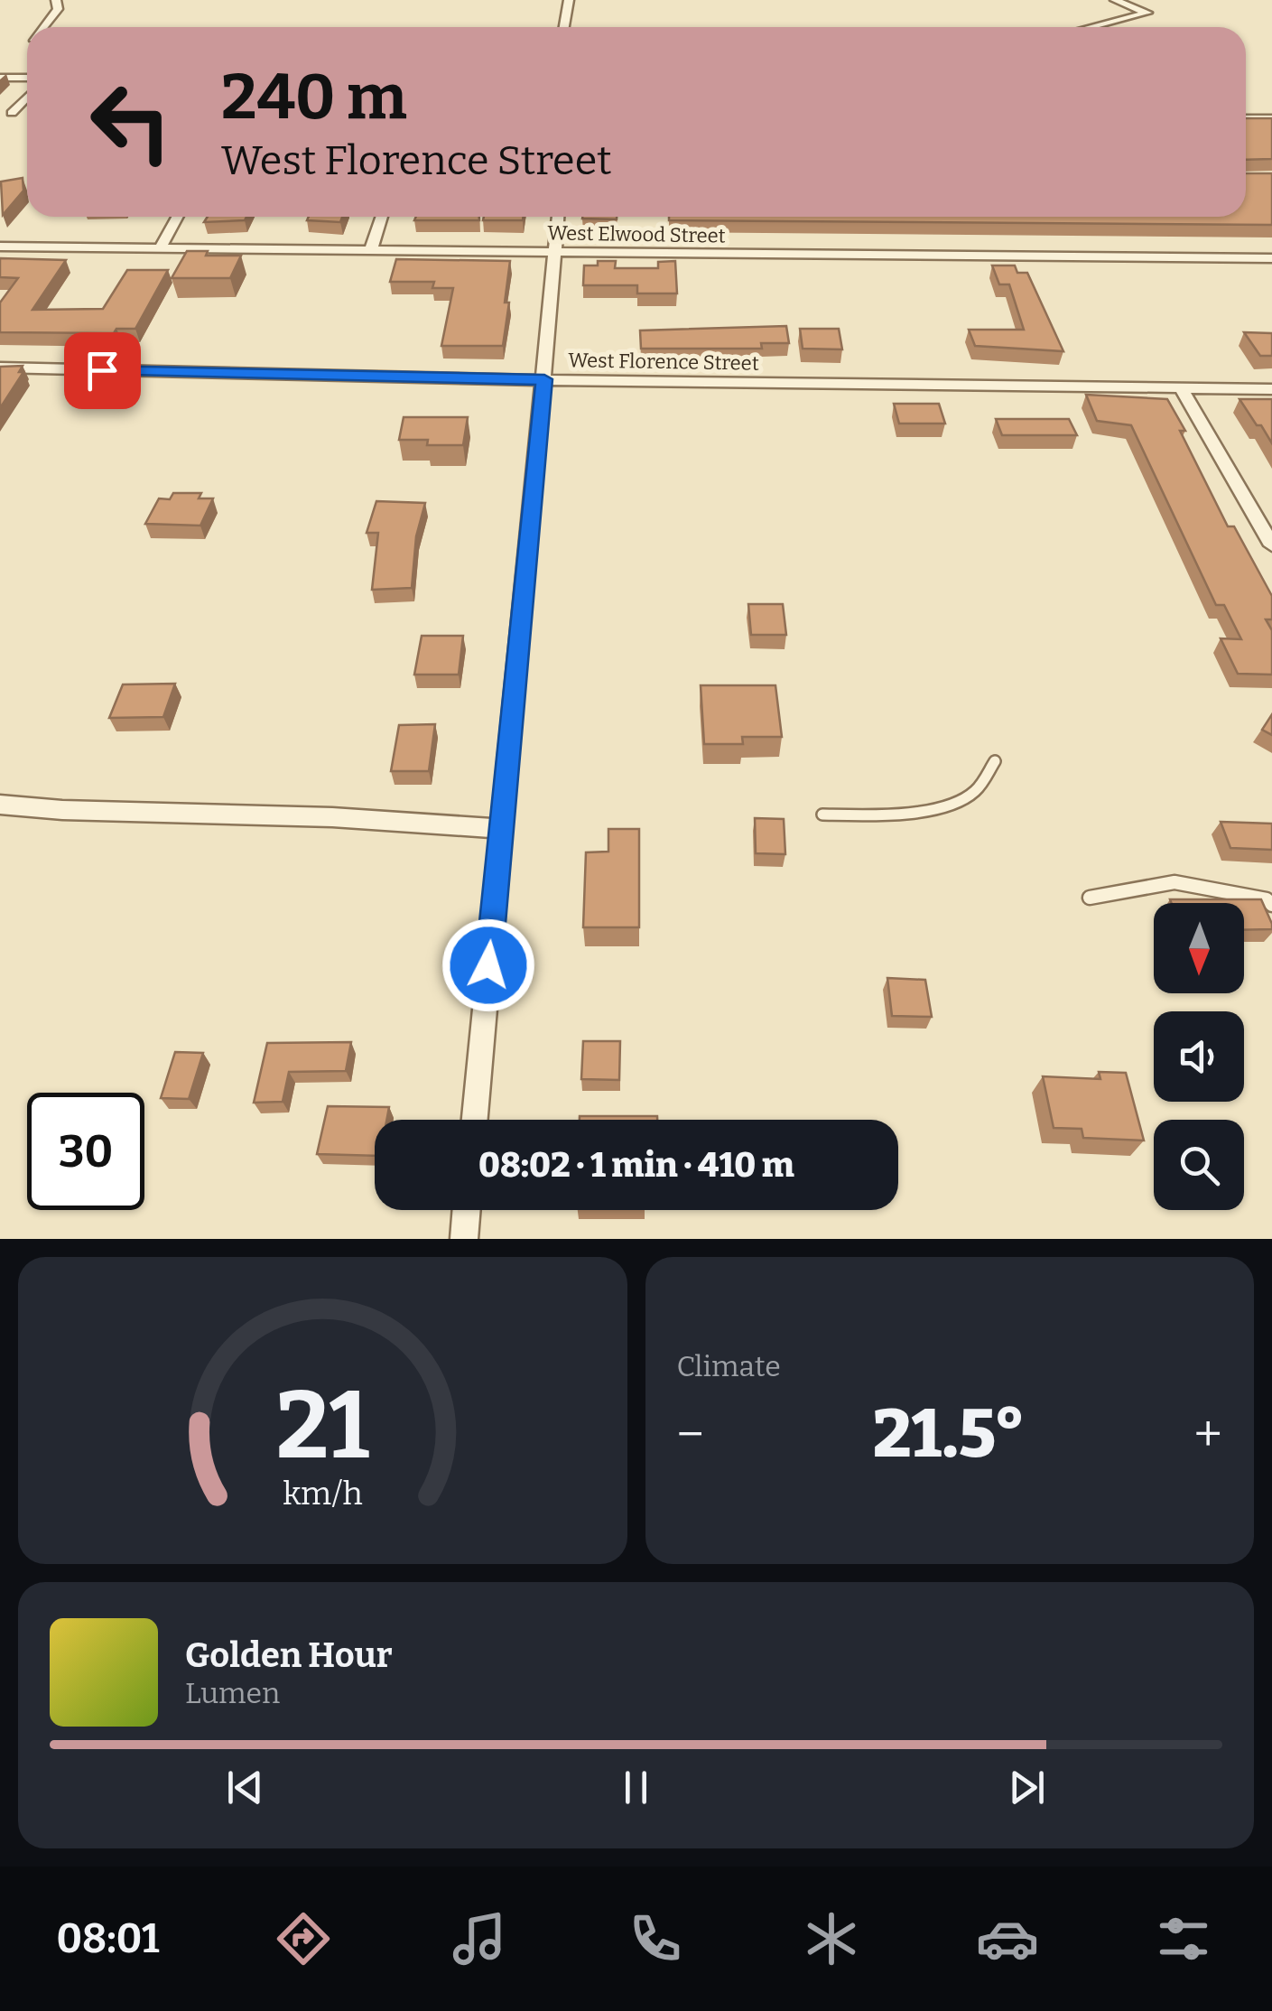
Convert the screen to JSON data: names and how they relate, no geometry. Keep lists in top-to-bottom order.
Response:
{
  "streets": {
    "street": ["West Elwood Street", "West Florence Street"]
  },
  "north": "bottom",
  "page": {
    "turn": ["240 m", "West Florence Street"],
    "limit": "30",
    "trip": "08:02 · 1 min · 410 m",
    "tile": "Climate",
    "heat": ["−", "21.5°", "+"],
    "song": ["Golden Hour", "Lumen"],
    "tabs": "08:01",
    "gauge": ["21", "km/h"]
  }
}
